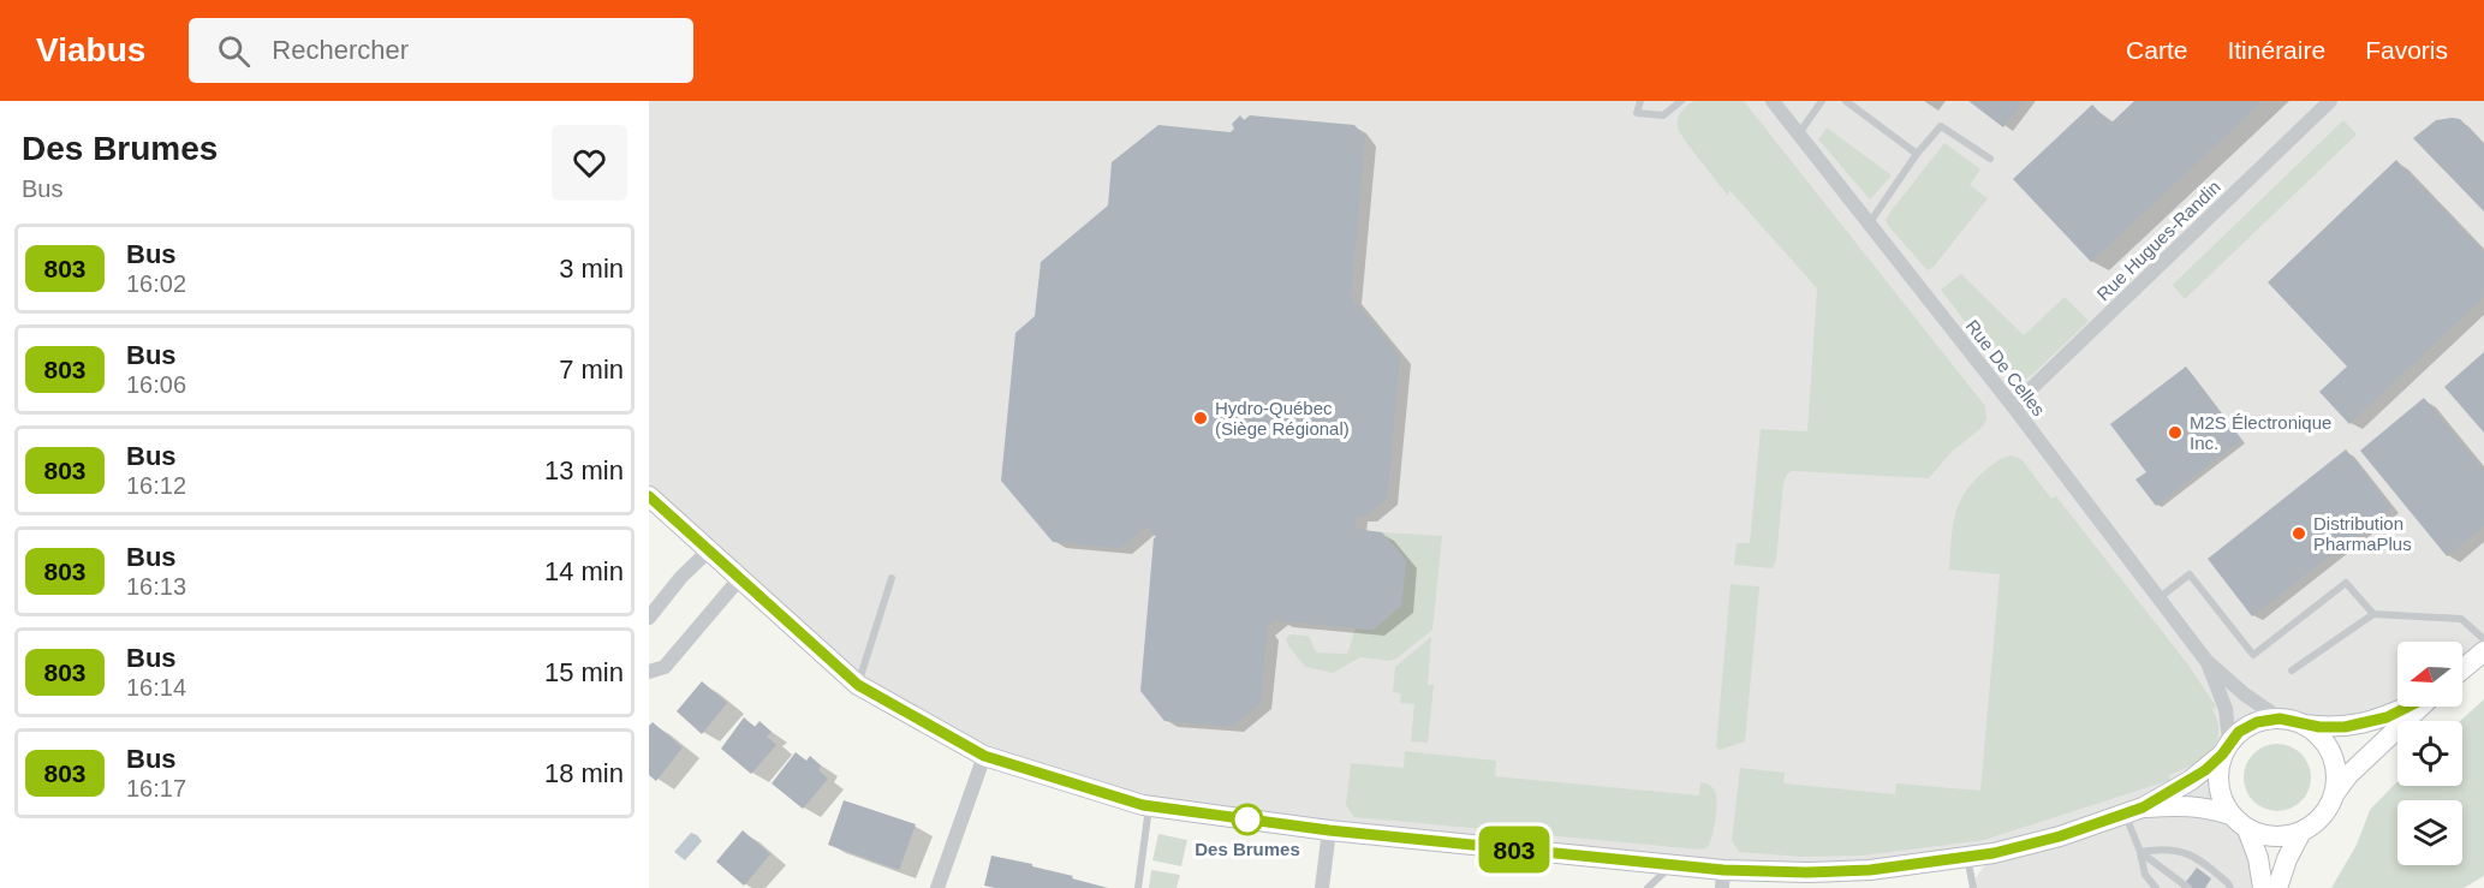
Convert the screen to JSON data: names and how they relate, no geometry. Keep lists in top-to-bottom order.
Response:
{
  "streets": {
    "street": ["Rue Hugues-Randin", "Rue De Celles"]
  },
  "crossings": [
    ["Rue Hugues-Randin", "Rue De Celles"]
  ],
  "places": [
    "Hydro-Québec (Siège Régional)",
    "M2S Électronique Inc.",
    "Distribution PharmaPlus",
    "Des Brumes"
  ],
  "lines": ["bus line 803"],
  "north": "left",
  "page": {
    "header": "Viabus",
    "search": "Rechercher",
    "nav": ["Carte", "Itinéraire", "Favoris"],
    "heading": ["Des Brumes", "Bus"],
    "on_map": "803",
    "list": [
      {
        "mark": "803",
        "name": "Bus",
        "note": "16:02",
        "value": "3 min"
      },
      {
        "mark": "803",
        "name": "Bus",
        "note": "16:06",
        "value": "7 min"
      },
      {
        "mark": "803",
        "name": "Bus",
        "note": "16:12",
        "value": "13 min"
      },
      {
        "mark": "803",
        "name": "Bus",
        "note": "16:13",
        "value": "14 min"
      },
      {
        "mark": "803",
        "name": "Bus",
        "note": "16:14",
        "value": "15 min"
      },
      {
        "mark": "803",
        "name": "Bus",
        "note": "16:17",
        "value": "18 min"
      }
    ]
  }
}
